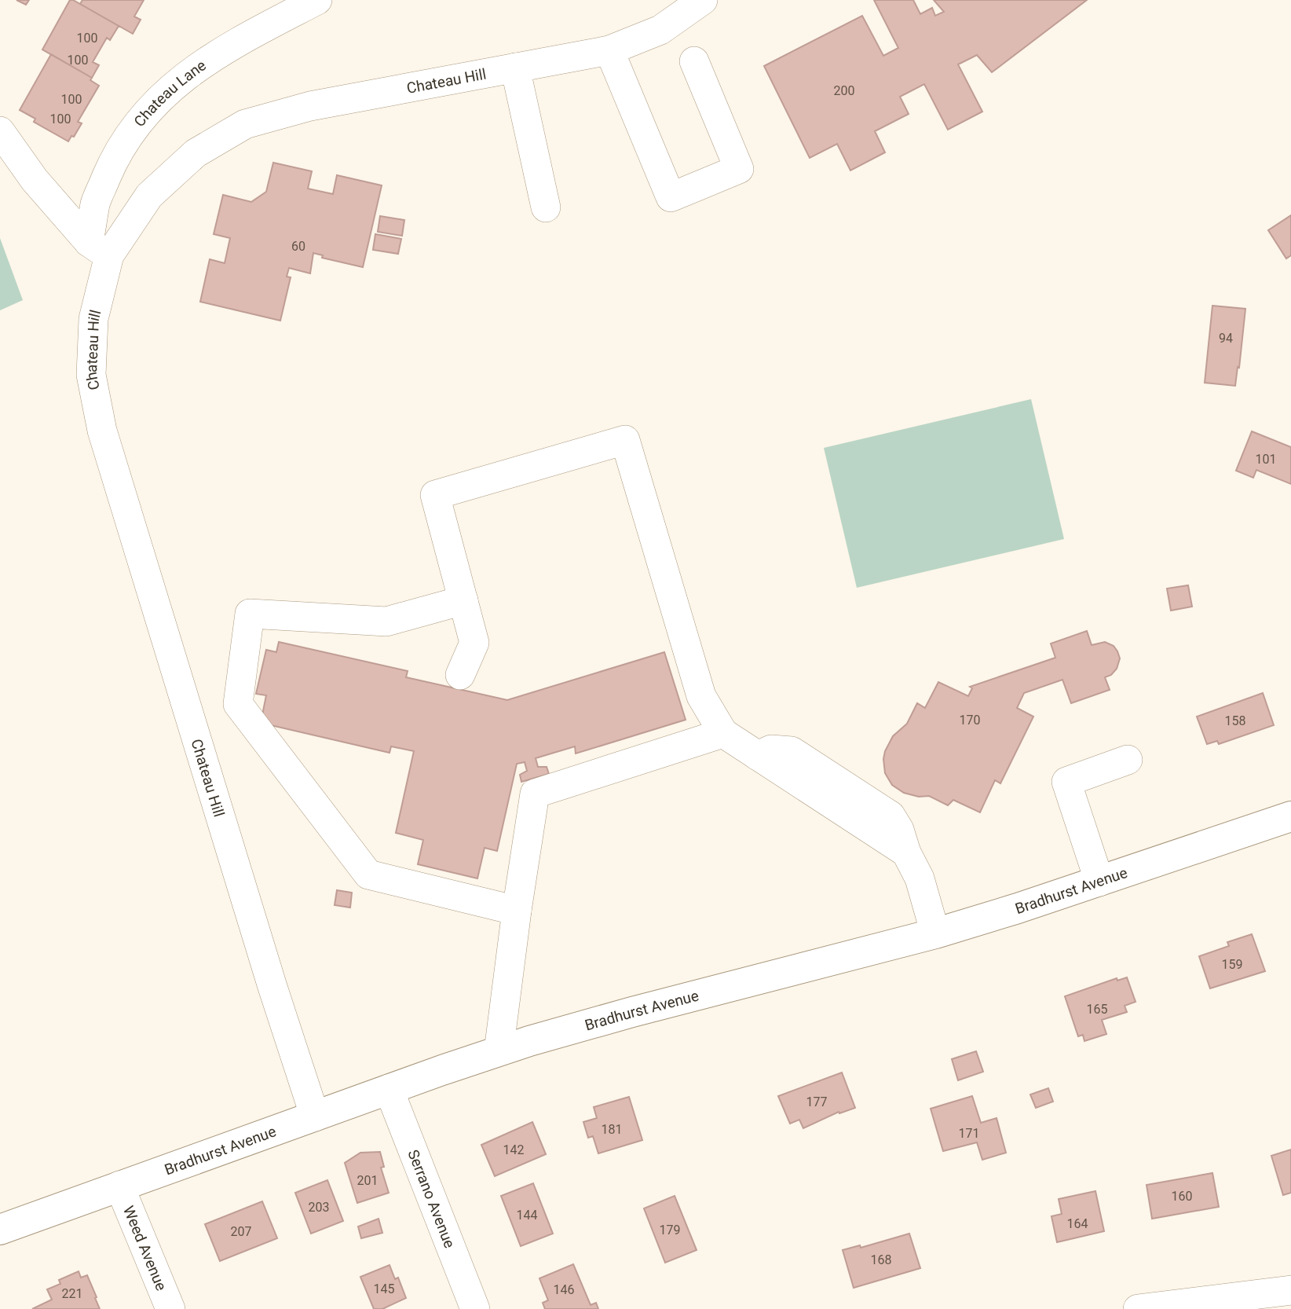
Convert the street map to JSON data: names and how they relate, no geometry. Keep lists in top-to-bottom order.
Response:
{
  "streets": {
    "main road": ["Bradhurst Avenue"],
    "street": [
      "Chateau Hill",
      "Chateau Lane",
      "Serrano Avenue",
      "Weed Avenue"
    ]
  },
  "crossings": [
    ["Chateau Hill", "Chateau Lane"],
    ["Chateau Hill", "Bradhurst Avenue"],
    ["Bradhurst Avenue", "Serrano Avenue"],
    ["Bradhurst Avenue", "Weed Avenue"]
  ],
  "house_numbers": [
    "100",
    "100",
    "200",
    "100",
    "100",
    "60",
    "94",
    "101",
    "170",
    "158",
    "159",
    "165",
    "177",
    "181",
    "171",
    "142",
    "201",
    "160",
    "203",
    "144",
    "164",
    "179",
    "207",
    "168",
    "145",
    "146",
    "221"
  ]
}
